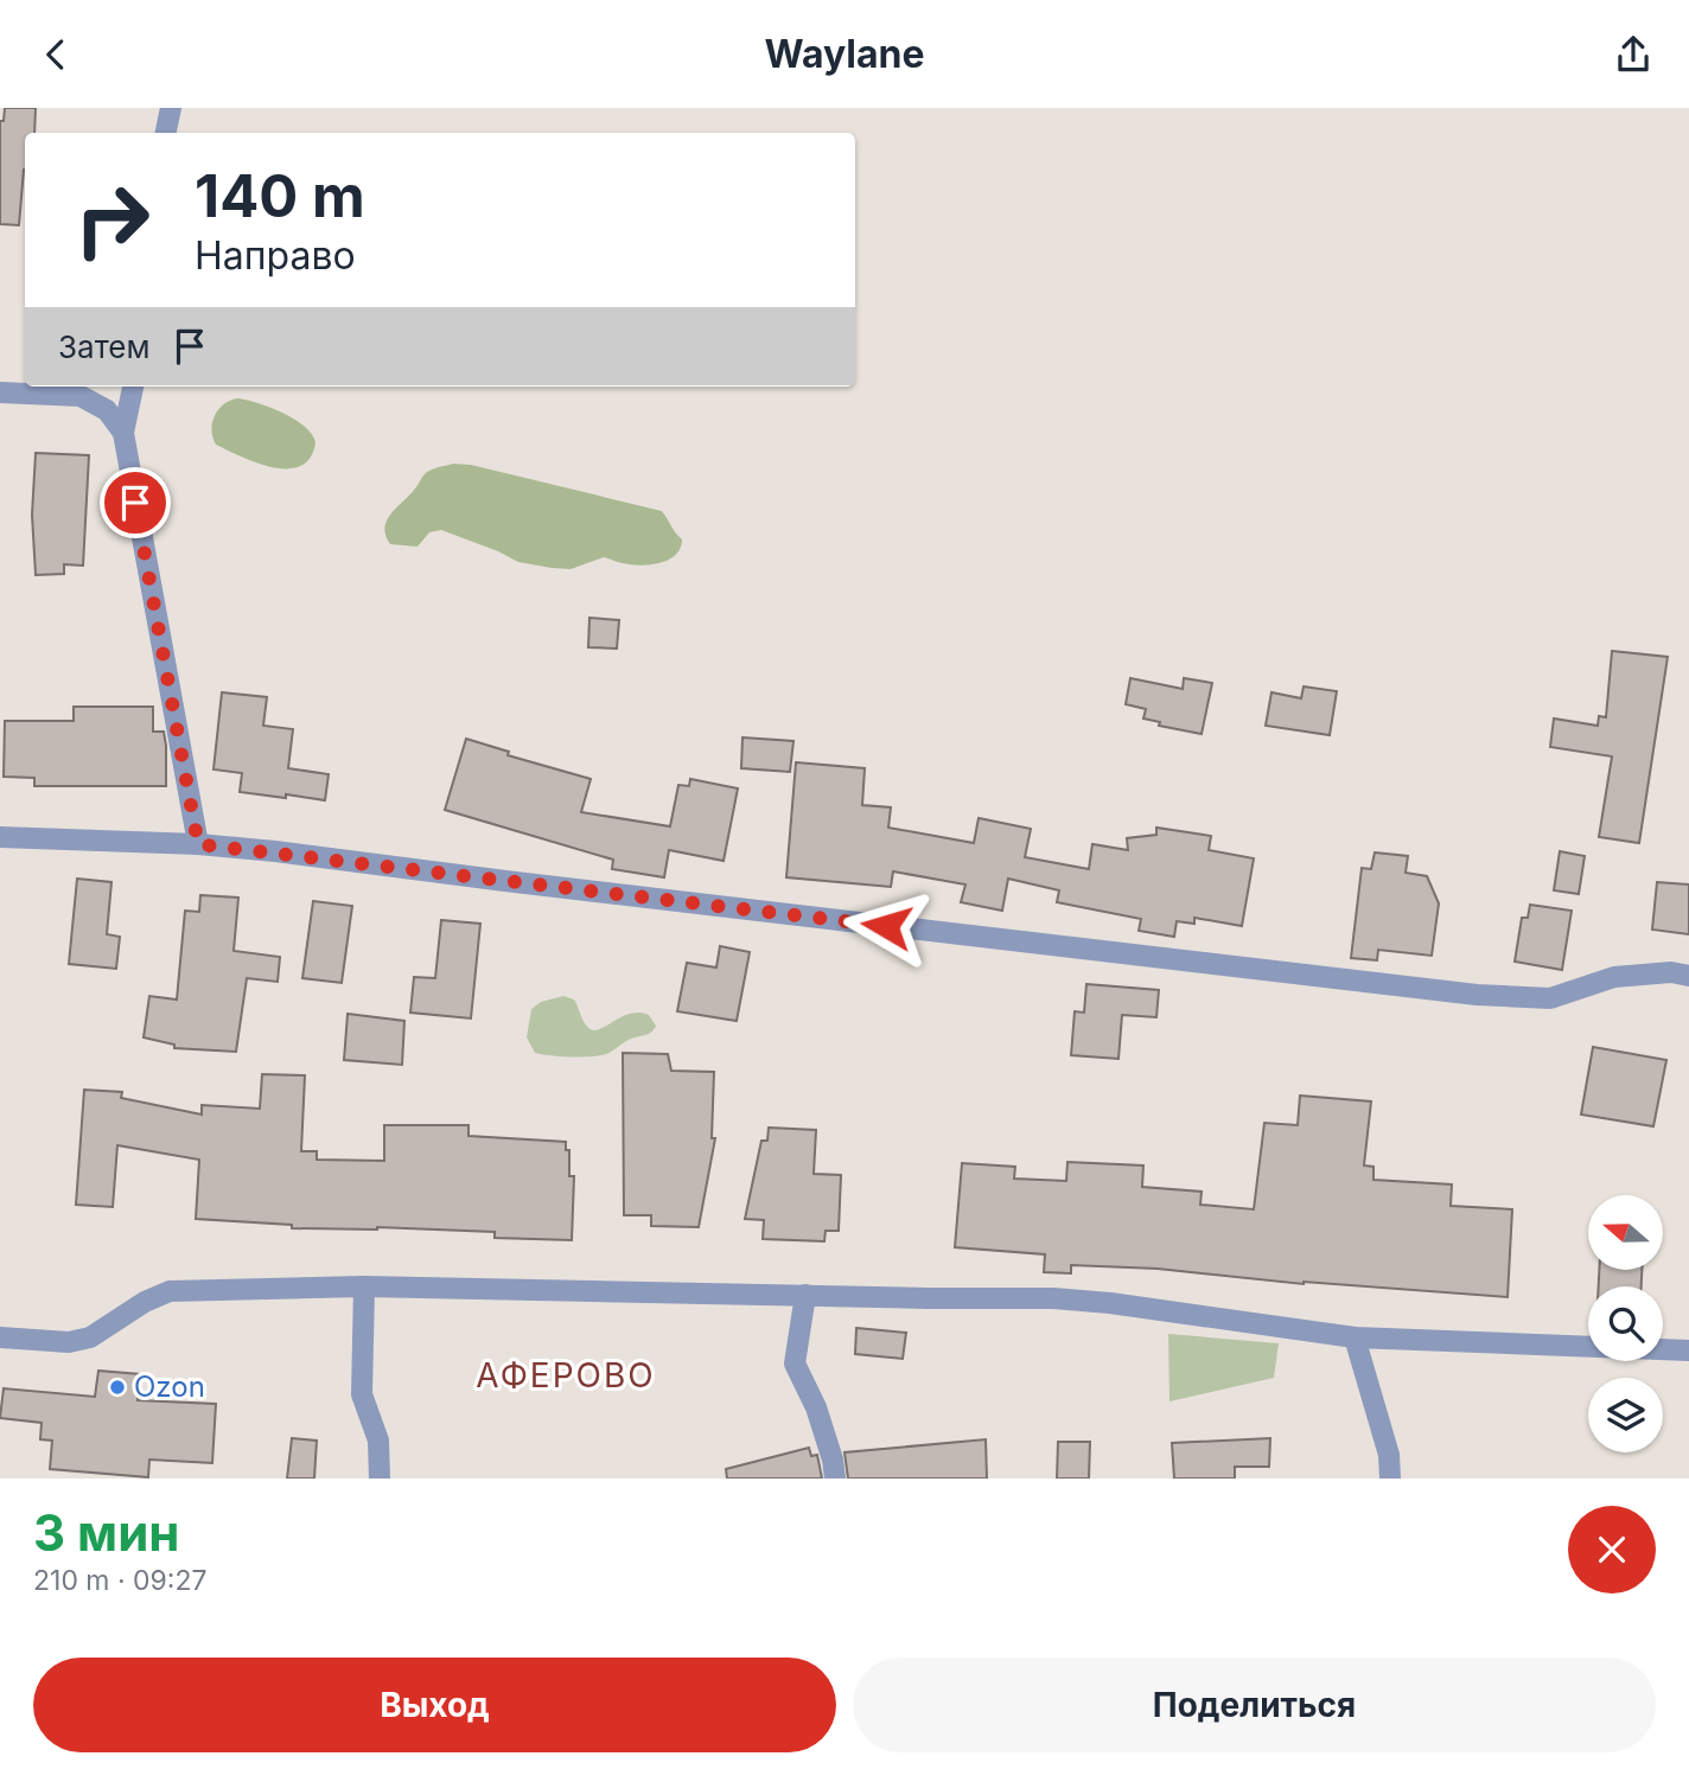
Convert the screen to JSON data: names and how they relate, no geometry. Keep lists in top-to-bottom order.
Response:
{
  "districts": ["АФЕРОВО"],
  "places": ["Ozon"],
  "north": "left",
  "page": {
    "header": "Waylane",
    "turn": ["140 m", "Направо"],
    "then": "Затем",
    "heading": ["3 мин", "210 m · 09:27"],
    "buttons": ["Выход", "Поделиться"]
  }
}
